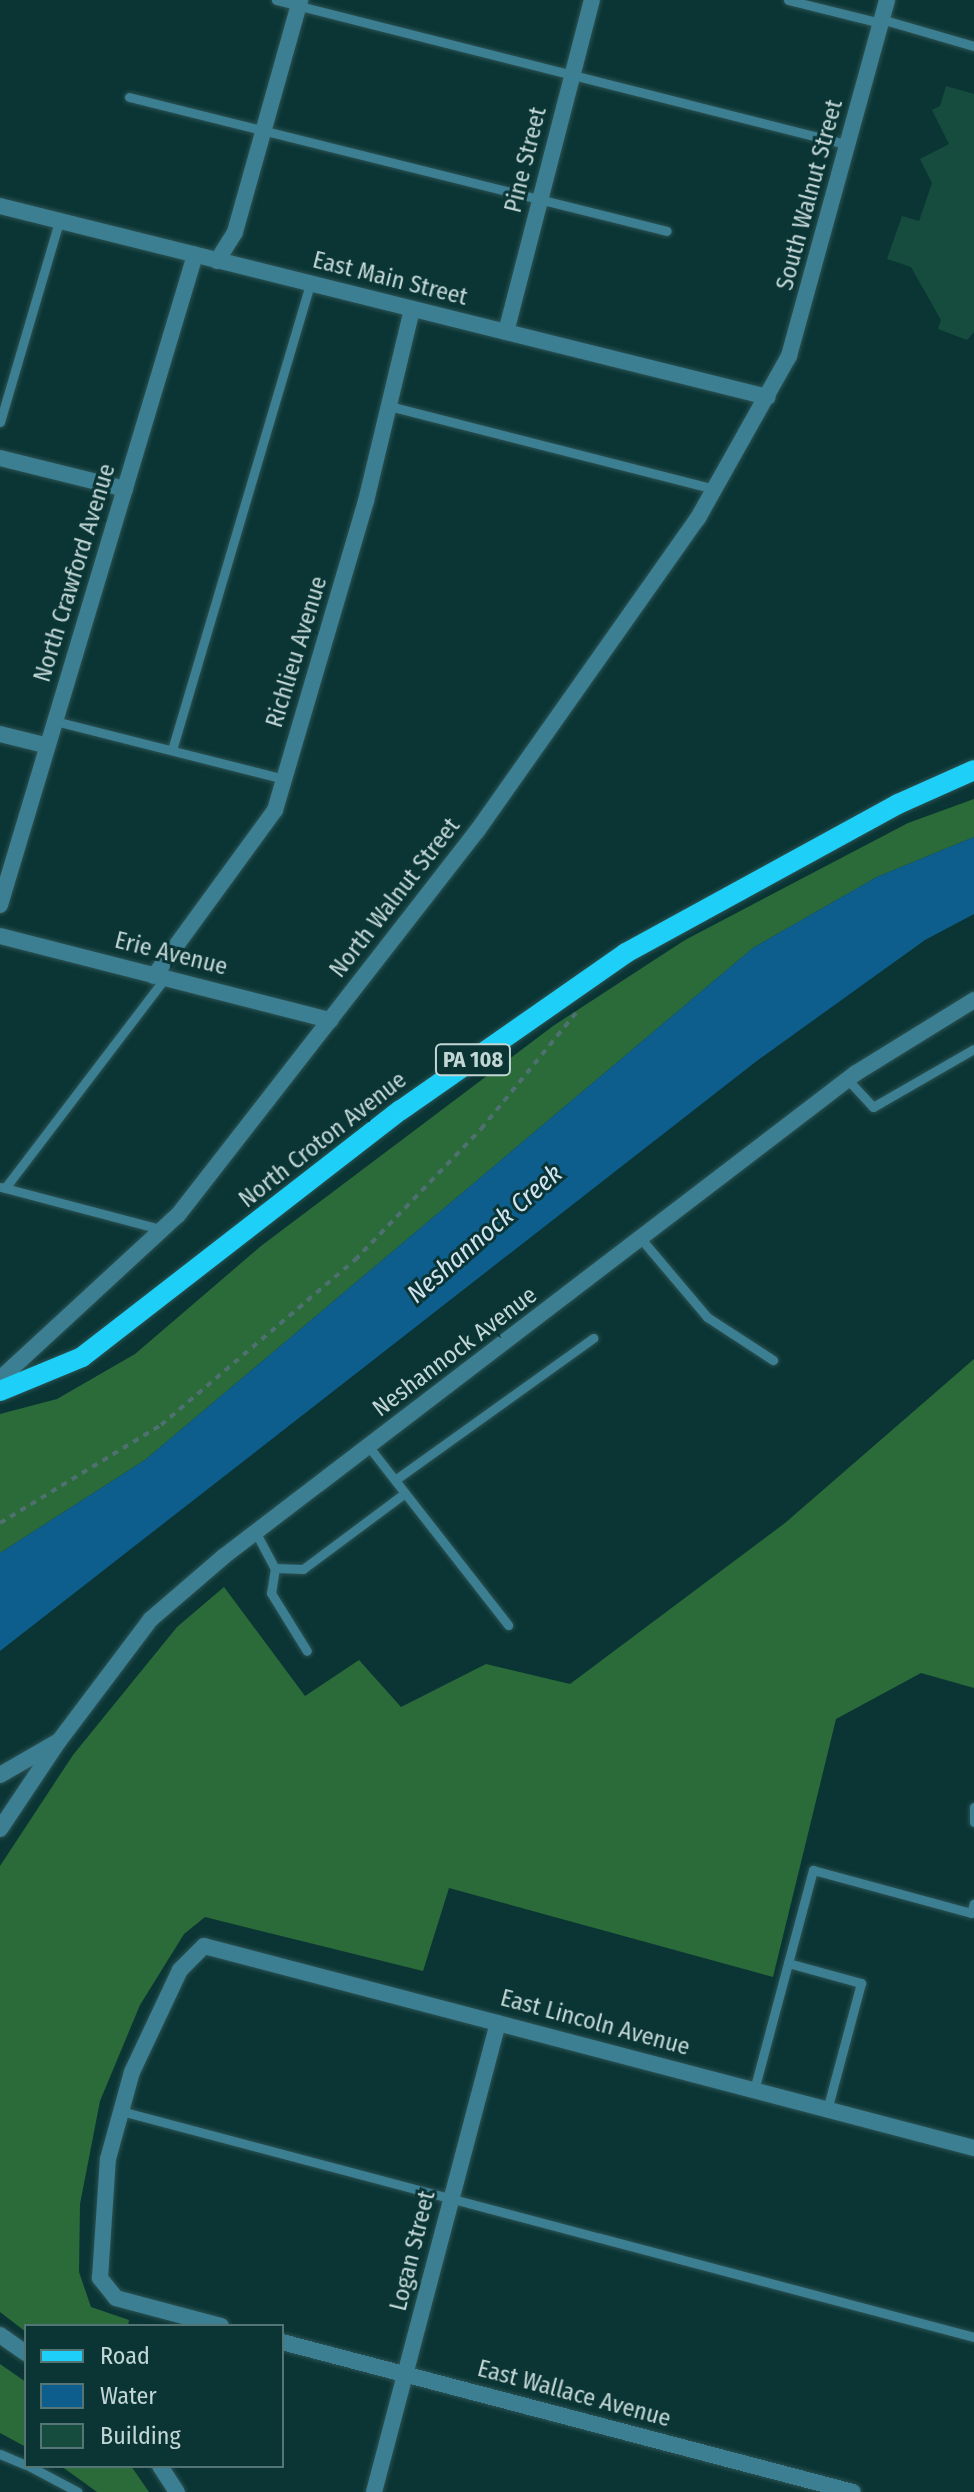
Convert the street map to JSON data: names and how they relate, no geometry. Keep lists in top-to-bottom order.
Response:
{
  "streets": {
    "main road": ["PA 108", "North Croton Avenue"],
    "street": [
      "Pine Street",
      "South Walnut Street",
      "East Main Street",
      "North Crawford Avenue",
      "Richlieu Avenue",
      "North Walnut Street",
      "Erie Avenue",
      "Neshannock Avenue",
      "East Lincoln Avenue",
      "Logan Street",
      "East Wallace Avenue"
    ]
  },
  "crossings": [
    ["Pine Street", "East Main Street"],
    ["South Walnut Street", "East Main Street"],
    ["South Walnut Street", "North Walnut Street"],
    ["East Main Street", "North Crawford Avenue"],
    ["East Main Street", "Richlieu Avenue"],
    ["East Main Street", "North Walnut Street"],
    ["Richlieu Avenue", "Erie Avenue"],
    ["North Walnut Street", "Erie Avenue"],
    ["East Lincoln Avenue", "Logan Street"],
    ["Logan Street", "East Wallace Avenue"]
  ],
  "water": ["Neshannock Creek"],
  "legend": ["Road", "Water", "Building"]
}
